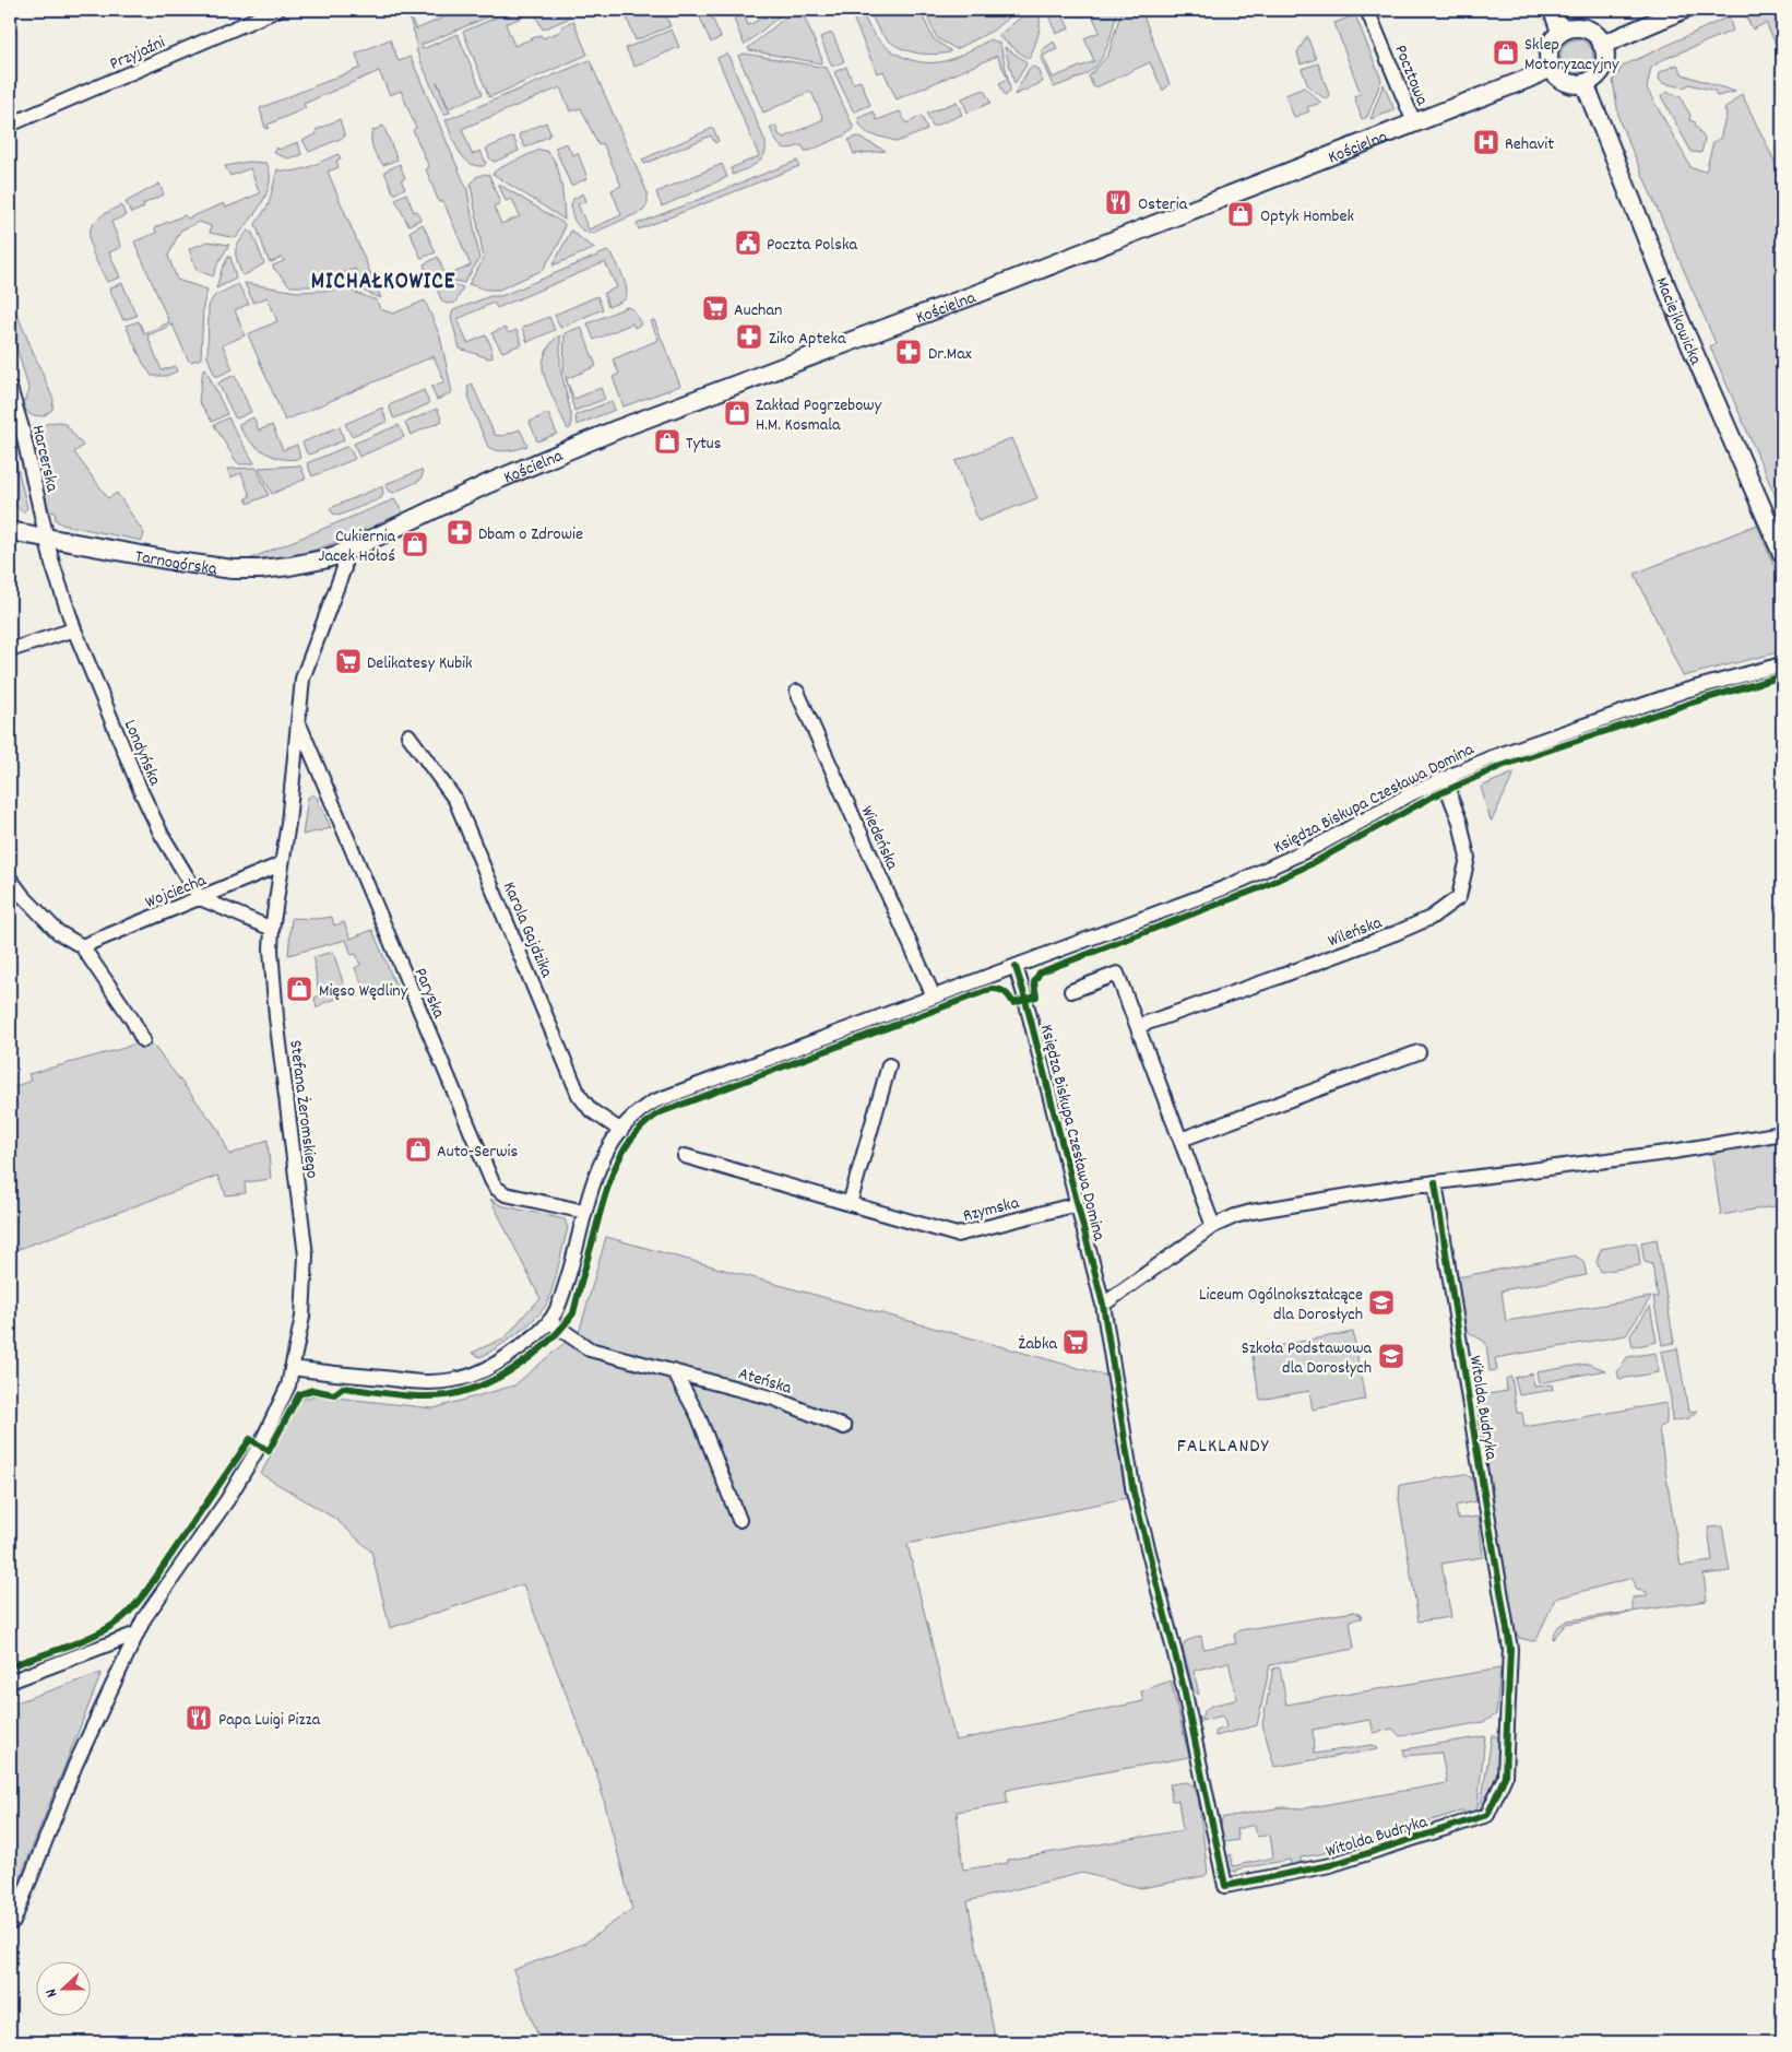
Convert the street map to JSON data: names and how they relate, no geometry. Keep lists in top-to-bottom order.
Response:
{
  "streets": {
    "street": [
      "Przyjaźni",
      "Pocztowa",
      "Kościelna",
      "Maciejkowicka",
      "Harcerska",
      "Tarnogórska",
      "Londyńska",
      "Księdza Biskupa Czesława Domina",
      "Wiedeńska",
      "Wojciecha",
      "Karola Gajdzika",
      "Wileńska",
      "Paryska",
      "Stefana Żeromskiego",
      "Rzymska",
      "Ateńska",
      "Witolda Budryka"
    ]
  },
  "crossings": [
    ["Pocztowa", "Kościelna"],
    ["Kościelna", "Maciejkowicka"],
    ["Kościelna", "Tarnogórska"],
    ["Kościelna", "Stefana Żeromskiego"],
    ["Harcerska", "Tarnogórska"],
    ["Harcerska", "Londyńska"],
    ["Tarnogórska", "Londyńska"],
    ["Tarnogórska", "Stefana Żeromskiego"],
    ["Londyńska", "Wojciecha"],
    ["Księdza Biskupa Czesława Domina", "Wiedeńska"],
    ["Księdza Biskupa Czesława Domina", "Karola Gajdzika"],
    ["Księdza Biskupa Czesława Domina", "Wileńska"],
    ["Księdza Biskupa Czesława Domina", "Paryska"],
    ["Księdza Biskupa Czesława Domina", "Stefana Żeromskiego"],
    ["Księdza Biskupa Czesława Domina", "Rzymska"],
    ["Księdza Biskupa Czesława Domina", "Ateńska"],
    ["Księdza Biskupa Czesława Domina", "Witolda Budryka"],
    ["Wojciecha", "Stefana Żeromskiego"],
    ["Paryska", "Stefana Żeromskiego"]
  ],
  "districts": ["MICHAŁKOWICE", "FALKLANDY"],
  "places": {
    "shop": [
      "Sklep Motoryzacyjny",
      "Optyk Hombek",
      "Zakład Pogrzebowy H.M. Kosmala",
      "Tytus",
      "Cukiernia Jacek Hołoś",
      "Mięso Wędliny",
      "Auto-Serwis"
    ],
    "hospital": ["Rehavit"],
    "restaurant": ["Osteria", "Papa Luigi Pizza"],
    "public building": ["Poczta Polska"],
    "supermarket": ["Auchan", "Delikatesy Kubik", "Żabka"],
    "pharmacy": ["Ziko Apteka", "Dr.Max", "Dbam o Zdrowie"],
    "school or university": ["Liceum Ogólnokształcące dla Dorosłych", "Szkoła Podstawowa dla Dorosłych"]
  },
  "north": "left"
}
